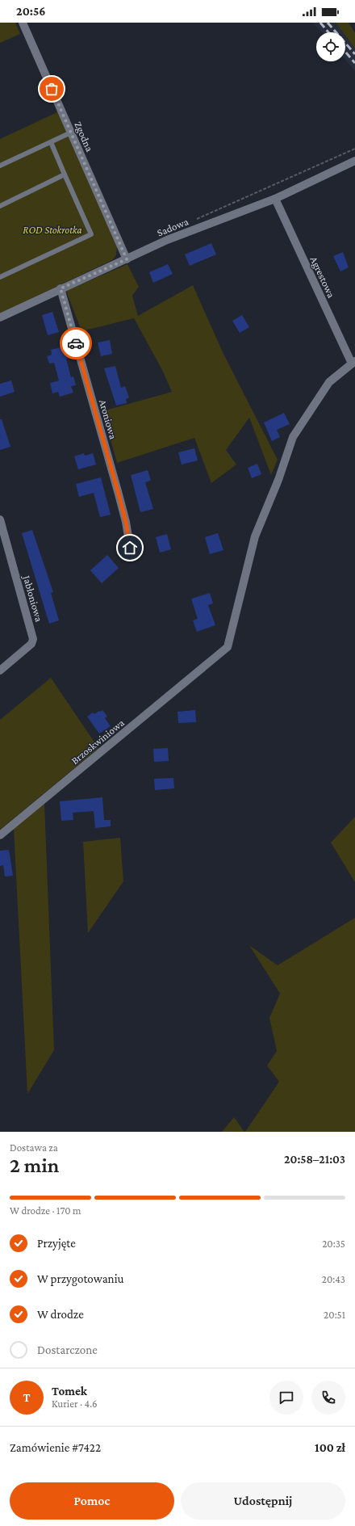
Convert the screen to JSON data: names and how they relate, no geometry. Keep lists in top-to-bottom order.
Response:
{
  "streets": {
    "street": [
      "Zgodna",
      "Sadowa",
      "Agrestowa",
      "Aroniowa",
      "Jabłoniowa",
      "Brzoskwiniowa"
    ]
  },
  "crossings": [
    ["Zgodna", "Sadowa"],
    ["Sadowa", "Agrestowa"],
    ["Sadowa", "Aroniowa"],
    ["Agrestowa", "Brzoskwiniowa"]
  ],
  "parks": ["ROD Stokrotka"],
  "page": {
    "status": "20:56",
    "heading": ["2 min", "Dostawa za", "20:58–21:03"],
    "panel": [
      "Tomek",
      "Kurier · 4.6",
      "Zamówienie #7422",
      "100 zł"
    ],
    "bar": "W drodze · 170 m",
    "list": [
      ["Przyjęte", "20:35"],
      ["W przygotowaniu", "20:43"],
      ["W drodze", "20:51"],
      "Dostarczone"
    ],
    "round": "T",
    "buttons": ["Pomoc", "Udostępnij"]
  }
}
